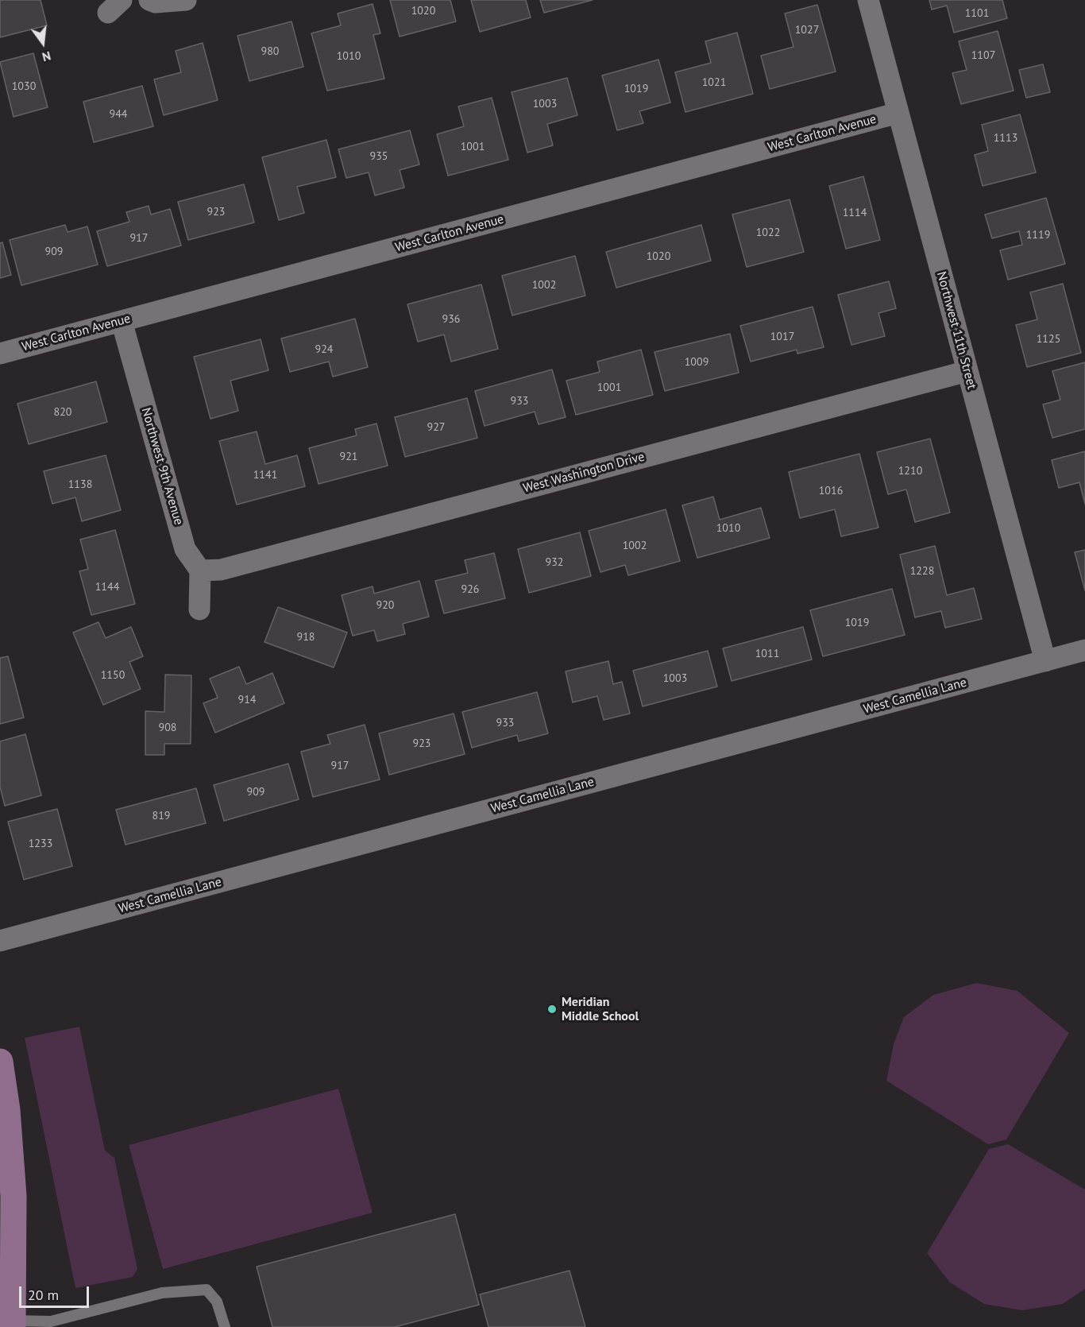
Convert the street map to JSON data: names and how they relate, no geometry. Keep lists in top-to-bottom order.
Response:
{
  "streets": {
    "street": [
      "West Carlton Avenue",
      "Northwest 11th Street",
      "Northwest 9th Avenue",
      "West Washington Drive",
      "West Camellia Lane"
    ]
  },
  "crossings": [
    ["West Carlton Avenue", "Northwest 11th Street"],
    ["West Carlton Avenue", "Northwest 9th Avenue"],
    ["Northwest 11th Street", "West Washington Drive"],
    ["Northwest 11th Street", "West Camellia Lane"],
    ["Northwest 9th Avenue", "West Washington Drive"]
  ],
  "places": ["Meridian Middle School"],
  "house_numbers": [
    "1020",
    "1101",
    "1027",
    "980",
    "1107",
    "1010",
    "1021",
    "1030",
    "1019",
    "1003",
    "944",
    "1113",
    "1001",
    "935",
    "923",
    "1114",
    "1022",
    "1119",
    "917",
    "909",
    "1020",
    "1002",
    "936",
    "1017",
    "1125",
    "924",
    "1009",
    "1001",
    "933",
    "820",
    "927",
    "921",
    "1210",
    "1141",
    "1138",
    "1016",
    "1010",
    "1002",
    "932",
    "1228",
    "1144",
    "926",
    "920",
    "1019",
    "918",
    "1011",
    "1150",
    "1003",
    "914",
    "933",
    "908",
    "923",
    "917",
    "909",
    "819",
    "1233"
  ],
  "scale_bar": "20 m",
  "north": "bottom"
}
